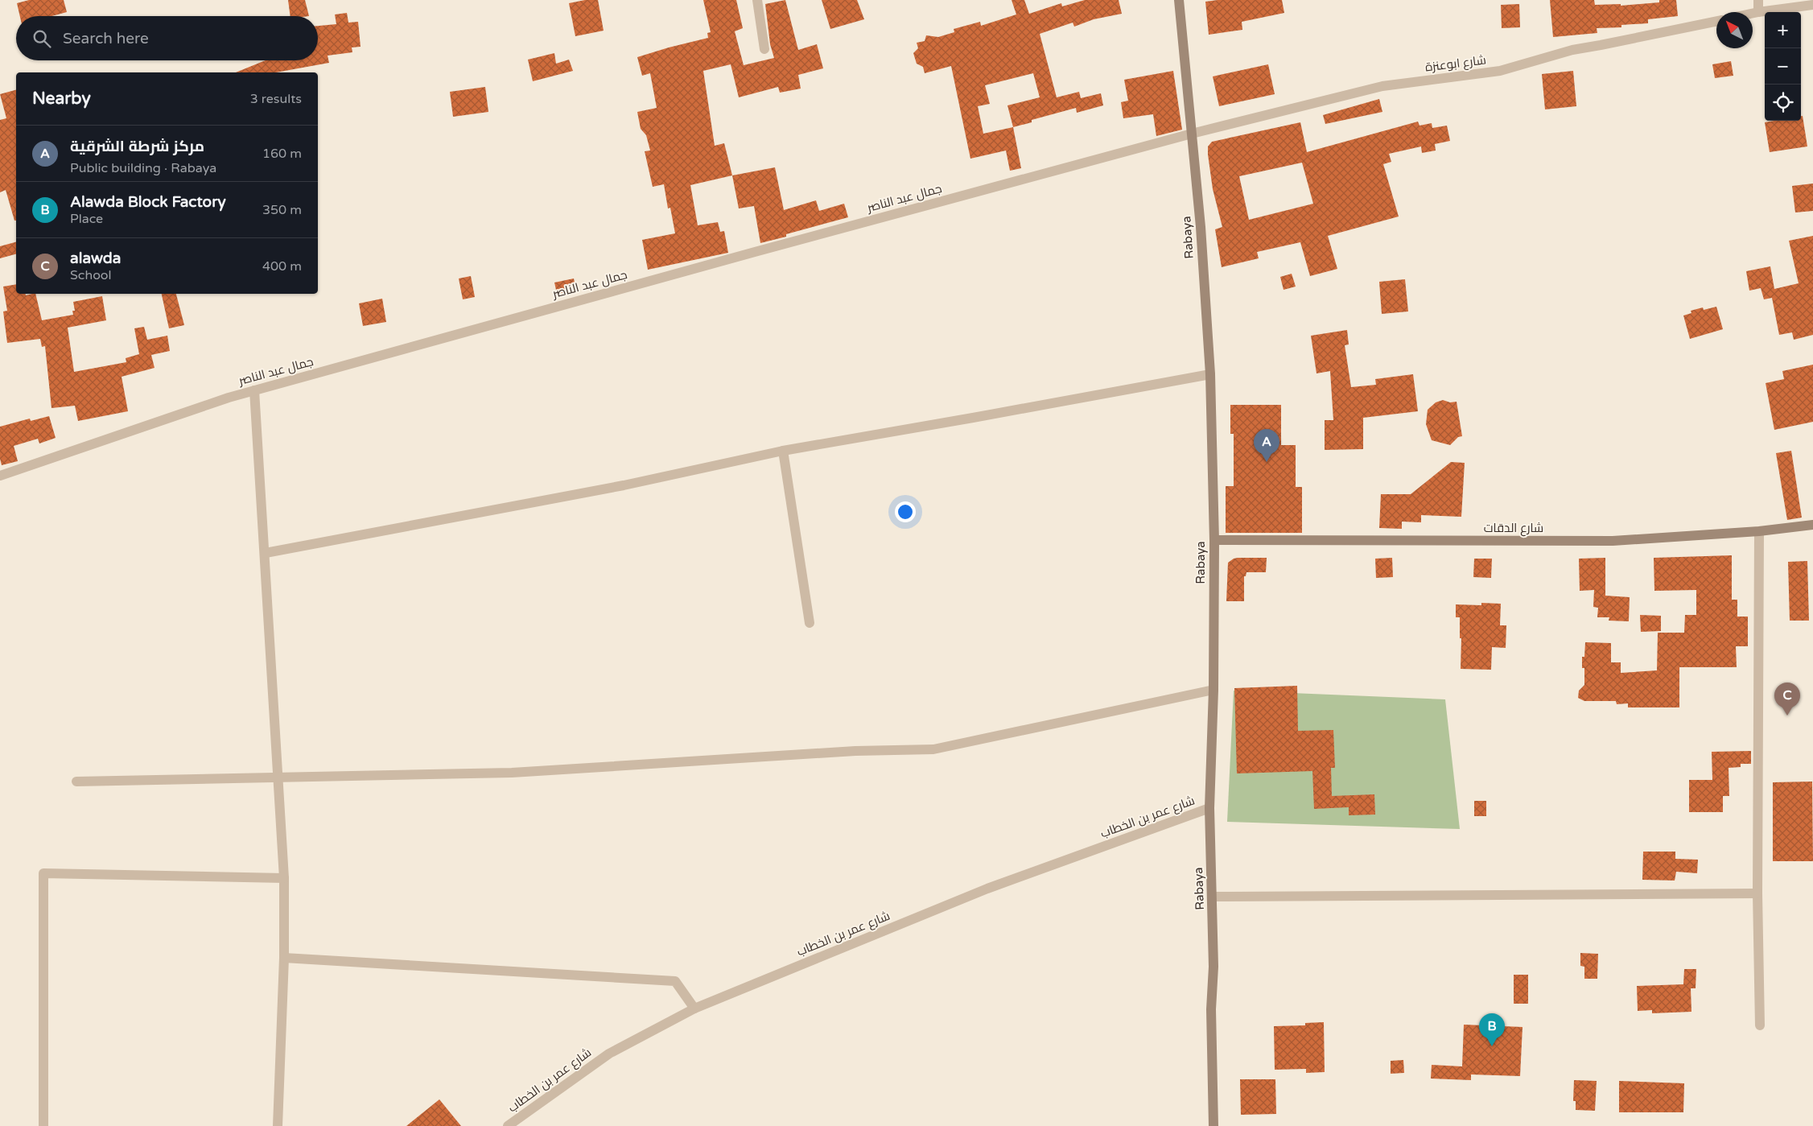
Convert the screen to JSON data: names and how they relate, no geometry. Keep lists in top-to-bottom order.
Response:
{
  "streets": {
    "street": [
      "شارع ابوعنزة",
      "جمال عبد الناصر",
      "Rabaya",
      "شارع الدقات",
      "شارع عمر بن الخطاب"
    ]
  },
  "crossings": [
    ["شارع ابوعنزة", "جمال عبد الناصر"],
    ["شارع ابوعنزة", "Rabaya"],
    ["جمال عبد الناصر", "Rabaya"],
    ["Rabaya", "شارع الدقات"],
    ["Rabaya", "شارع عمر بن الخطاب"]
  ],
  "north": "top left",
  "page": {
    "map_buttons": ["+", "−"],
    "search": "Search here",
    "heading": ["Nearby", "3 results"],
    "list": [
      {
        "mark": "A",
        "name": "مركز شرطة الشرقية",
        "note": "Public building · Rabaya",
        "value": "160 m"
      },
      {
        "mark": "B",
        "name": "Alawda Block Factory",
        "note": "Place",
        "value": "350 m"
      },
      {
        "mark": "C",
        "name": "alawda",
        "note": "School",
        "value": "400 m"
      }
    ],
    "pins": ["A", "C", "B"]
  }
}
